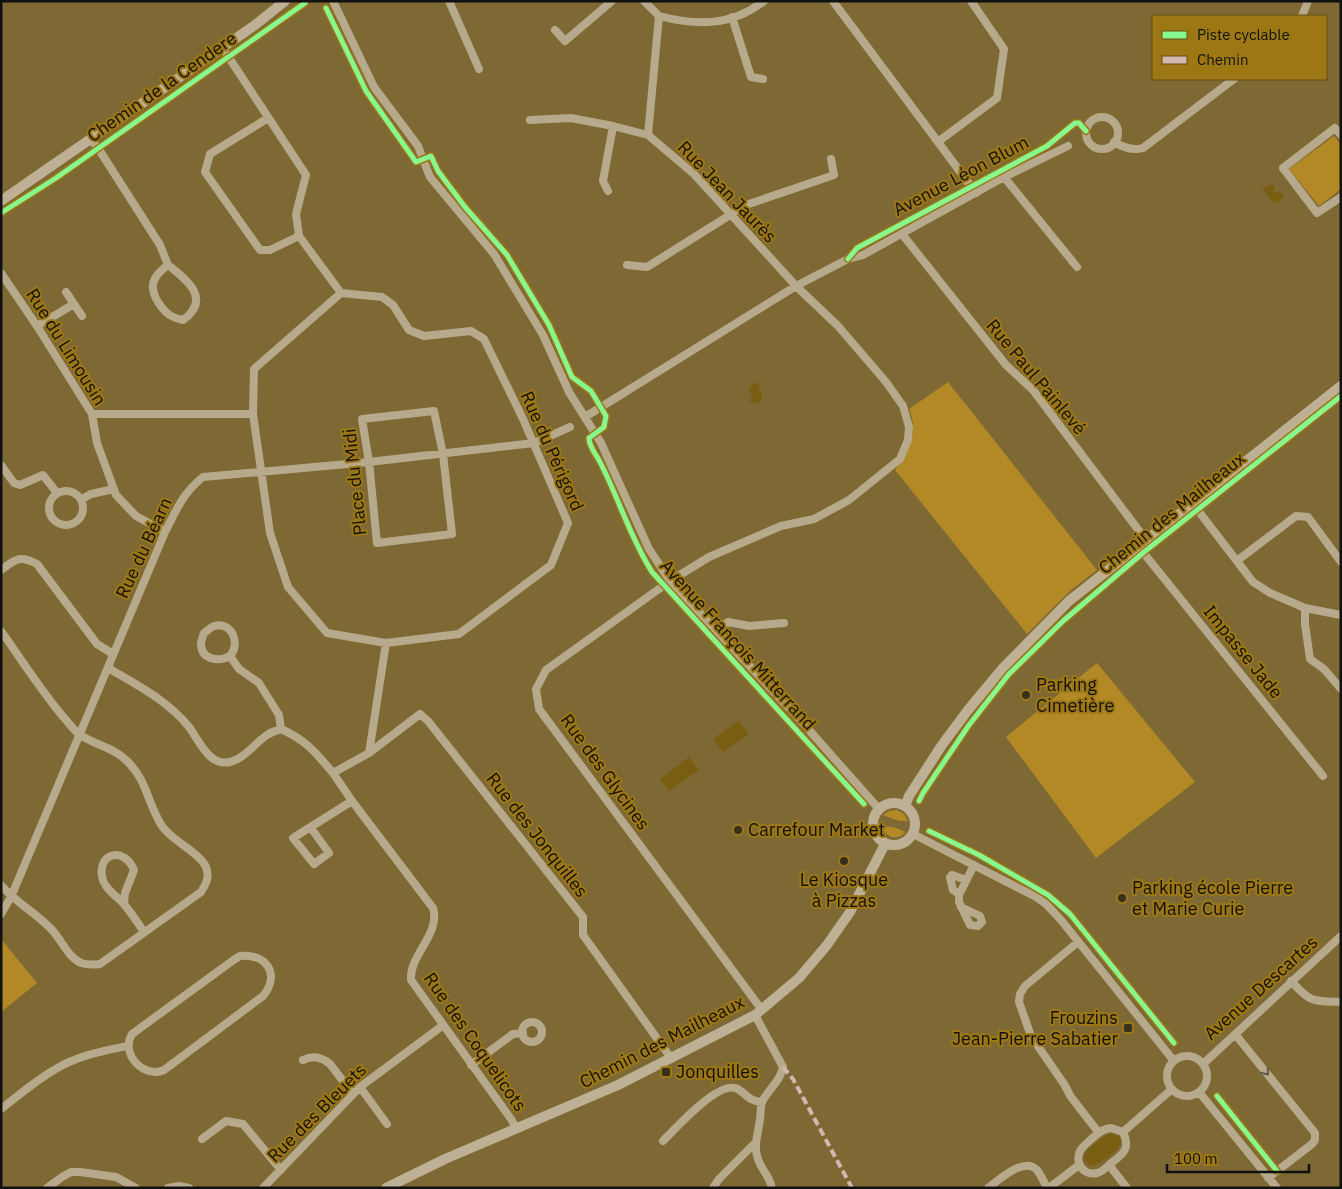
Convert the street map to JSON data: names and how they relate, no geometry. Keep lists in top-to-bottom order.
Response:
{
  "streets": {
    "street": [
      "Chemin de la Cendere",
      "Avenue Léon Blum",
      "Rue Jean Jaurès",
      "Rue du Limousin",
      "Rue Paul Painlevé",
      "Rue du Périgord",
      "Place du Midi",
      "Chemin des Mailheaux",
      "Rue du Béarn",
      "Avenue François Mitterrand",
      "Impasse Jade",
      "Rue des Glycines",
      "Rue des Jonquilles",
      "Avenue Descartes",
      "Rue des Coquelicots",
      "Rue des Bleuets"
    ]
  },
  "crossings": [
    ["Avenue Léon Blum", "Rue Jean Jaurès"],
    ["Avenue Léon Blum", "Rue Paul Painlevé"],
    ["Avenue Léon Blum", "Avenue François Mitterrand"],
    ["Rue Jean Jaurès", "Avenue François Mitterrand"],
    ["Rue Jean Jaurès", "Rue des Glycines"],
    ["Rue du Limousin", "Rue du Béarn"],
    ["Rue Paul Painlevé", "Chemin des Mailheaux"],
    ["Rue Paul Painlevé", "Impasse Jade"],
    ["Rue du Périgord", "Rue du Béarn"],
    ["Place du Midi", "Rue du Béarn"],
    ["Chemin des Mailheaux", "Avenue François Mitterrand"],
    ["Chemin des Mailheaux", "Impasse Jade"],
    ["Chemin des Mailheaux", "Rue des Glycines"],
    ["Chemin des Mailheaux", "Rue des Jonquilles"],
    ["Chemin des Mailheaux", "Rue des Coquelicots"],
    ["Avenue François Mitterrand", "Rue des Glycines"],
    ["Rue des Coquelicots", "Rue des Bleuets"]
  ],
  "places": {
    "other": [
      "Parking Cimetière",
      "Carrefour Market",
      "Le Kiosque à Pizzas",
      "Parking école Pierre et Marie Curie"
    ],
    "transit": ["Frouzins Jean-Pierre Sabatier", "Jonquilles"]
  },
  "legend": ["Piste cyclable", "Chemin"],
  "scale_bar": "100 m"
}
